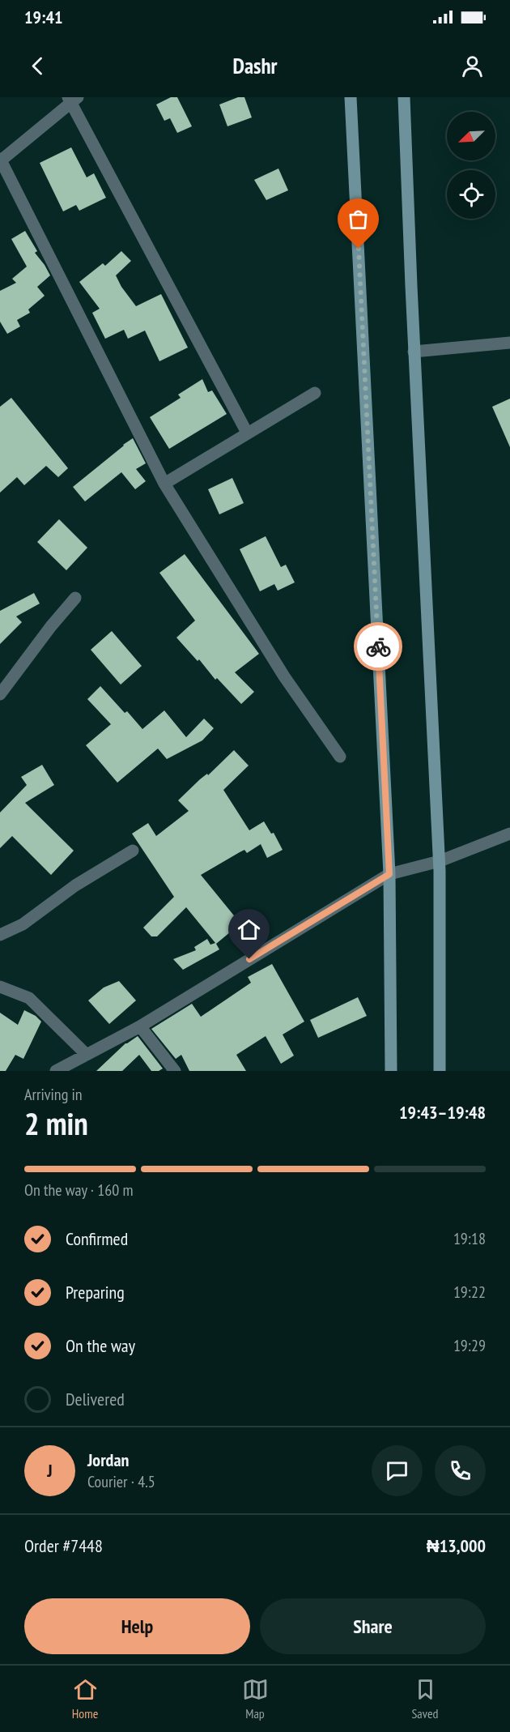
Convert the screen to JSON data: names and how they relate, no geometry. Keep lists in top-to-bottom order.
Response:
{
  "north": "bottom left",
  "page": {
    "status": "19:41",
    "header": "Dashr",
    "heading": ["2 min", "Arriving in", "19:43–19:48"],
    "panel": [
      "Jordan",
      "Courier · 4.5",
      "Order #7448",
      "₦13,000"
    ],
    "bar": "On the way · 160 m",
    "list": [
      ["Confirmed", "19:18"],
      ["Preparing", "19:22"],
      ["On the way", "19:29"],
      "Delivered"
    ],
    "round": "J",
    "buttons": ["Help", "Share"],
    "tabs": ["Home", "Map", "Saved"]
  }
}
